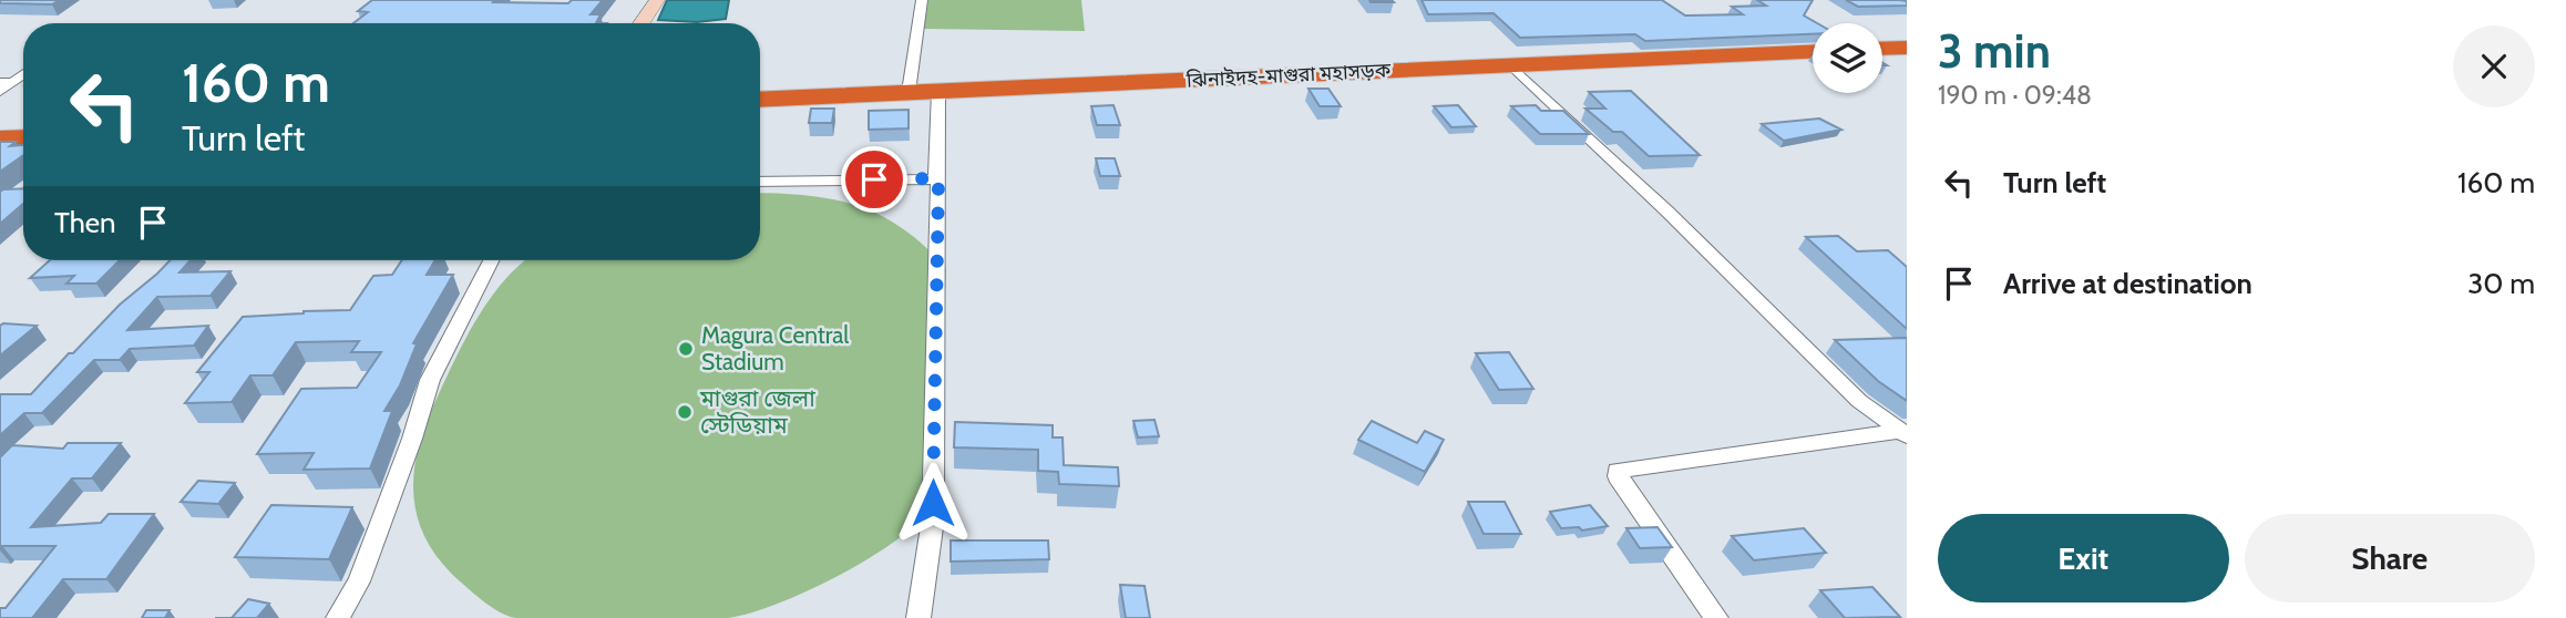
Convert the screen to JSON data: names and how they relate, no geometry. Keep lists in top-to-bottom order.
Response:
{
  "streets": {
    "highway": ["ঝিনাইদহ-মাগুরা মহাসড়ক"]
  },
  "places": ["Magura Central Stadium", "মাগুরা জেলা স্টেডিয়াম"],
  "page": {
    "heading": ["3 min", "190 m · 09:48"],
    "turn": ["160 m", "Turn left"],
    "list": [
      {
        "name": "Turn left",
        "value": "160 m"
      },
      {
        "name": "Arrive at destination",
        "value": "30 m"
      }
    ],
    "then": "Then",
    "buttons": ["Exit", "Share"]
  }
}
